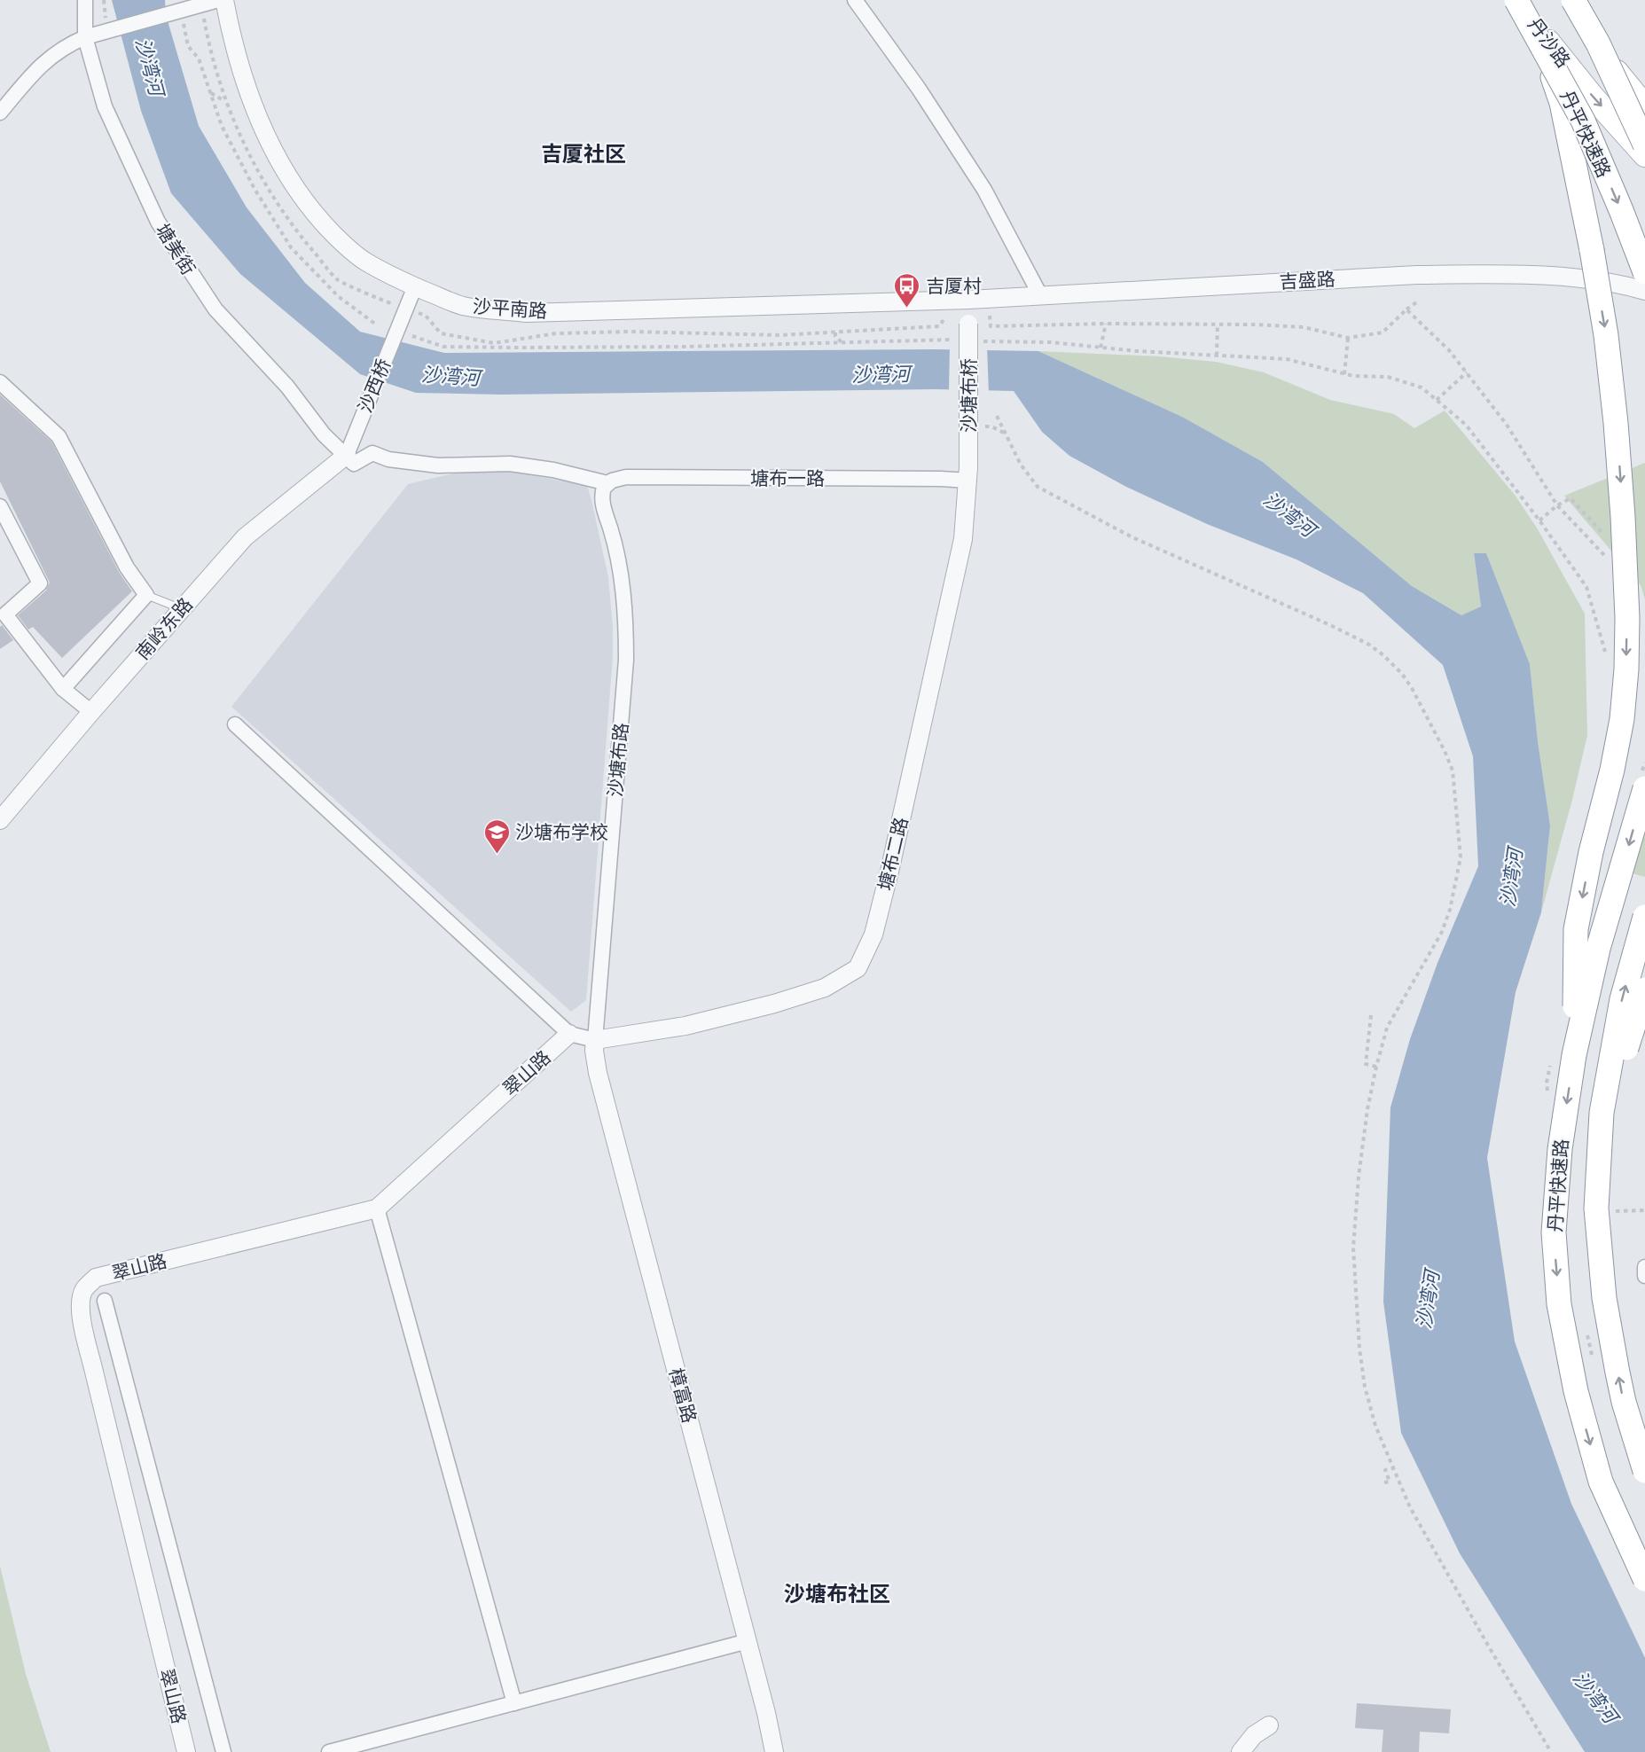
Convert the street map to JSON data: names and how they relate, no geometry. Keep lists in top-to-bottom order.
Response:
{
  "streets": {
    "highway": ["丹平快速路"],
    "main road": ["丹沙路"],
    "street": [
      "塘美街",
      "吉盛路",
      "沙平南路",
      "沙西桥",
      "沙塘布桥",
      "塘布一路",
      "南岭东路",
      "沙塘布路",
      "塘布二路",
      "翠山路",
      "樟富路"
    ]
  },
  "crossings": [
    ["丹沙路", "丹平快速路"],
    ["塘美街", "沙西桥"],
    ["塘美街", "南岭东路"],
    ["吉盛路", "沙平南路"],
    ["吉盛路", "沙塘布桥"],
    ["沙平南路", "沙西桥"],
    ["沙平南路", "沙塘布桥"],
    ["沙西桥", "南岭东路"],
    ["沙塘布桥", "塘布一路"],
    ["沙塘布桥", "塘布二路"],
    ["塘布一路", "沙塘布路"],
    ["塘布一路", "塘布二路"],
    ["沙塘布路", "塘布二路"],
    ["沙塘布路", "樟富路"],
    ["塘布二路", "樟富路"]
  ],
  "districts": ["吉厦社区", "沙塘布社区"],
  "water": ["沙湾河"],
  "places": {
    "bus stop": ["吉厦村"],
    "school or university": ["沙塘布学校"]
  }
}
